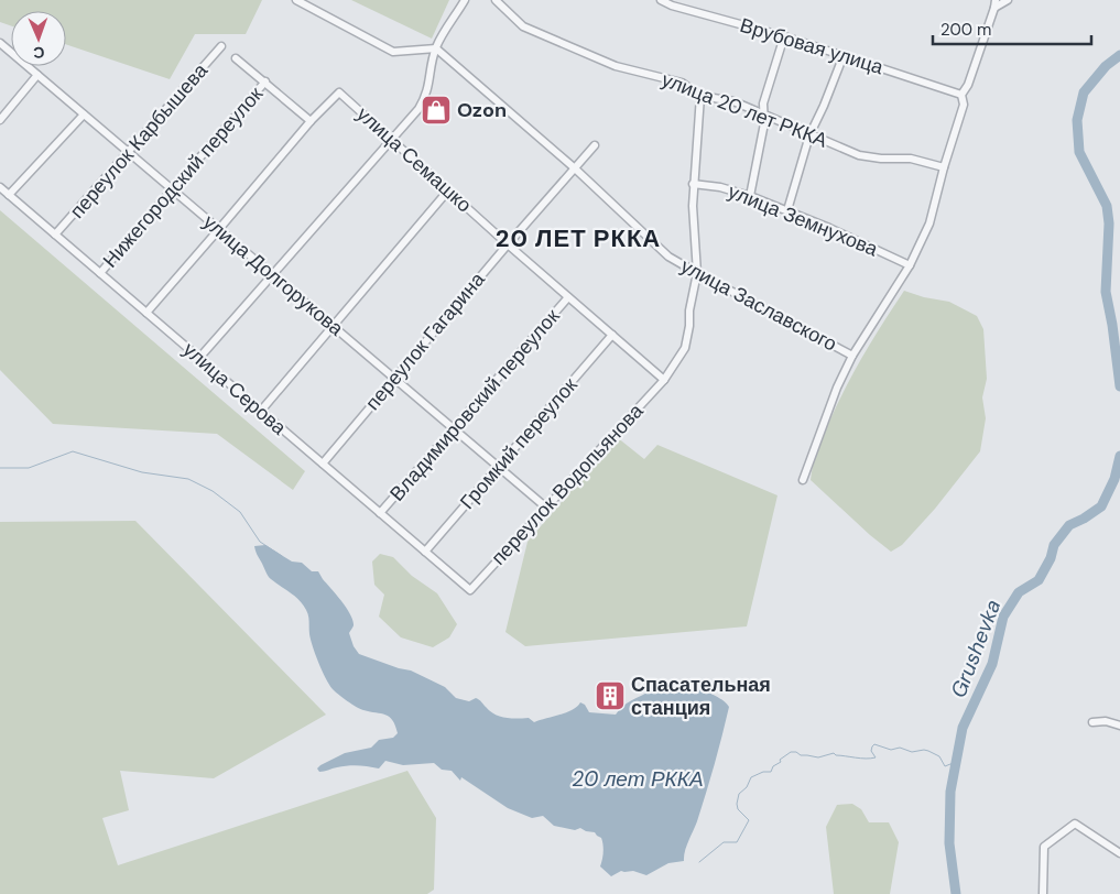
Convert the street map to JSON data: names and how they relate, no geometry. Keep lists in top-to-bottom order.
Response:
{
  "streets": {
    "street": [
      "Врубовая улица",
      "улица 20 лет РККА",
      "переулок Карбышева",
      "улица Семашко",
      "Нижегородский переулок",
      "улица Земнухова",
      "улица Долгорукова",
      "улица Заславского",
      "переулок Гагарина",
      "улица Серова",
      "Владимировский переулок",
      "Громкий переулок",
      "переулок Водопьянова"
    ]
  },
  "crossings": [
    ["улица 20 лет РККА", "переулок Водопьянова"],
    ["переулок Карбышева", "улица Долгорукова"],
    ["переулок Карбышева", "улица Серова"],
    ["улица Семашко", "переулок Гагарина"],
    ["улица Семашко", "Владимировский переулок"],
    ["улица Семашко", "Громкий переулок"],
    ["улица Семашко", "переулок Водопьянова"],
    ["Нижегородский переулок", "улица Долгорукова"],
    ["Нижегородский переулок", "улица Серова"],
    ["улица Земнухова", "переулок Водопьянова"],
    ["улица Долгорукова", "переулок Гагарина"],
    ["улица Долгорукова", "Владимировский переулок"],
    ["улица Долгорукова", "Громкий переулок"],
    ["улица Долгорукова", "переулок Водопьянова"],
    ["улица Заславского", "переулок Гагарина"],
    ["улица Заславского", "переулок Водопьянова"],
    ["переулок Гагарина", "улица Серова"],
    ["улица Серова", "Владимировский переулок"],
    ["улица Серова", "Громкий переулок"],
    ["улица Серова", "переулок Водопьянова"]
  ],
  "districts": ["20 ЛЕТ РККА"],
  "water": ["Grushevka", "20 лет РККА"],
  "places": {
    "shop": ["Ozon"],
    "building": ["Спасательная станция"]
  },
  "scale_bar": "200 m",
  "north": "bottom"
}
